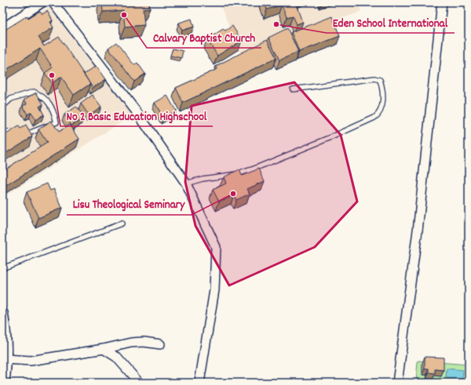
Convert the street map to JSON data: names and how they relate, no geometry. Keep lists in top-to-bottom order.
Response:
{
  "places": [
    "Calvary Baptist Church",
    "Eden School International",
    "No 2 Basic Education Highschool",
    "Lisu Theological Seminary"
  ]
}
